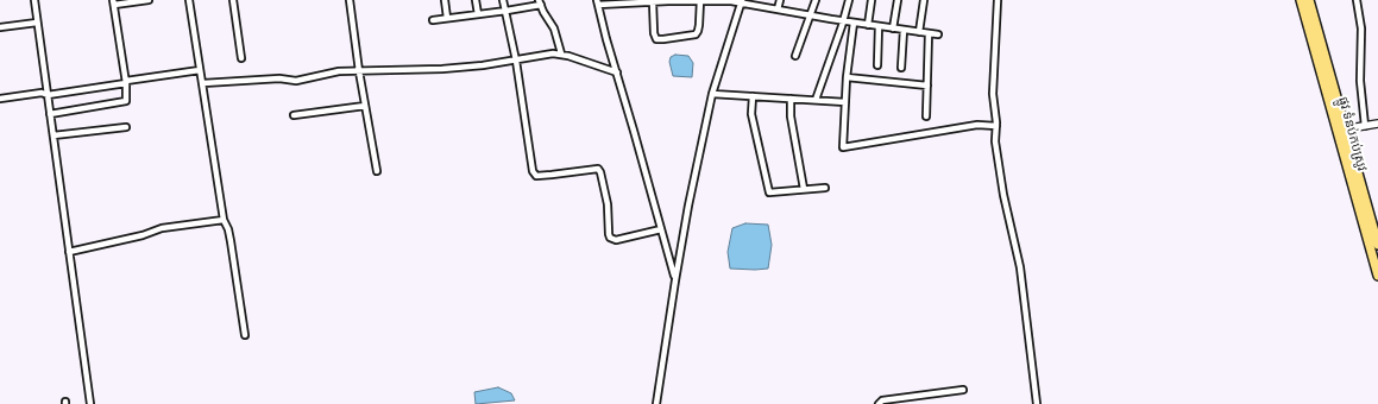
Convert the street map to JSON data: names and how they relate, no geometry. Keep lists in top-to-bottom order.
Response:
{
  "streets": {
    "main road": ["ផ្លូវ ទំនប់កប់ស្រូវ"]
  }
}
